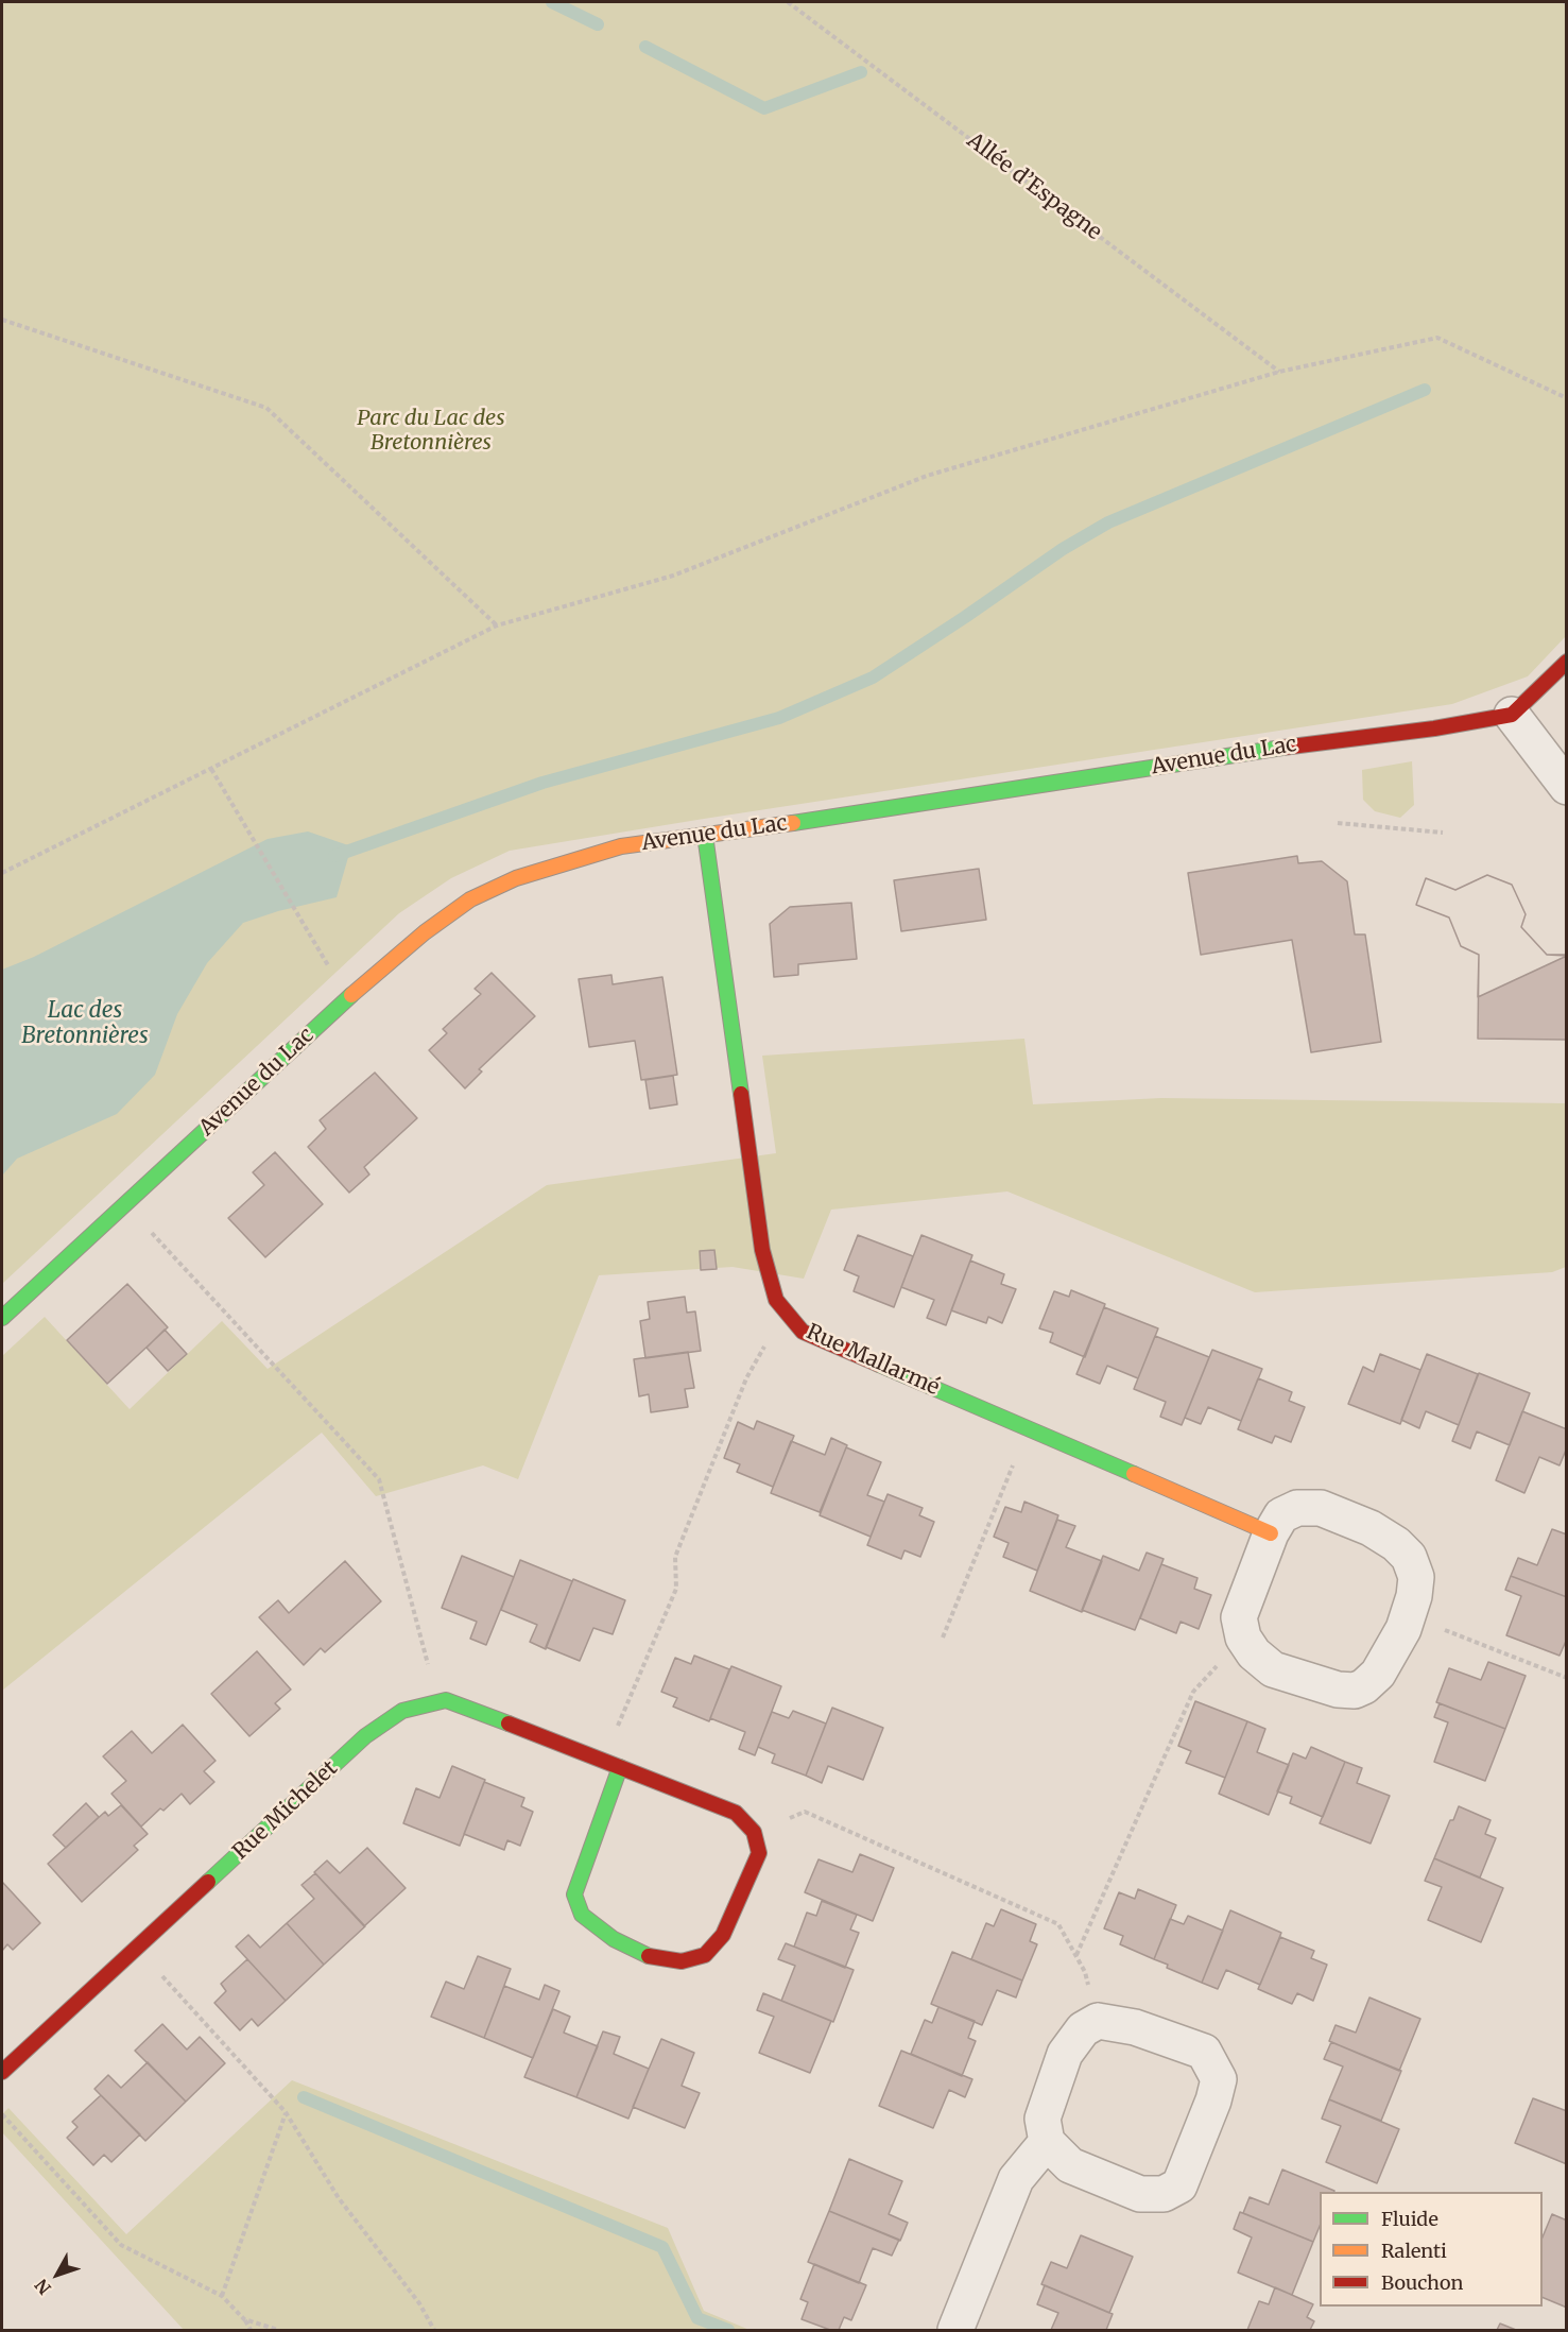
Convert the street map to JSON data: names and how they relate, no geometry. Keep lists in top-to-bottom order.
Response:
{
  "streets": {
    "street": ["Avenue du Lac", "Rue Mallarmé", "Rue Michelet"],
    "path": ["Allée d’Espagne"]
  },
  "crossings": [
    ["Avenue du Lac", "Rue Mallarmé"]
  ],
  "water": ["Lac des Bretonnières"],
  "parks": ["Parc du Lac des Bretonnières"],
  "legend": ["Fluide", "Ralenti", "Bouchon"],
  "north": "bottom left"
}
